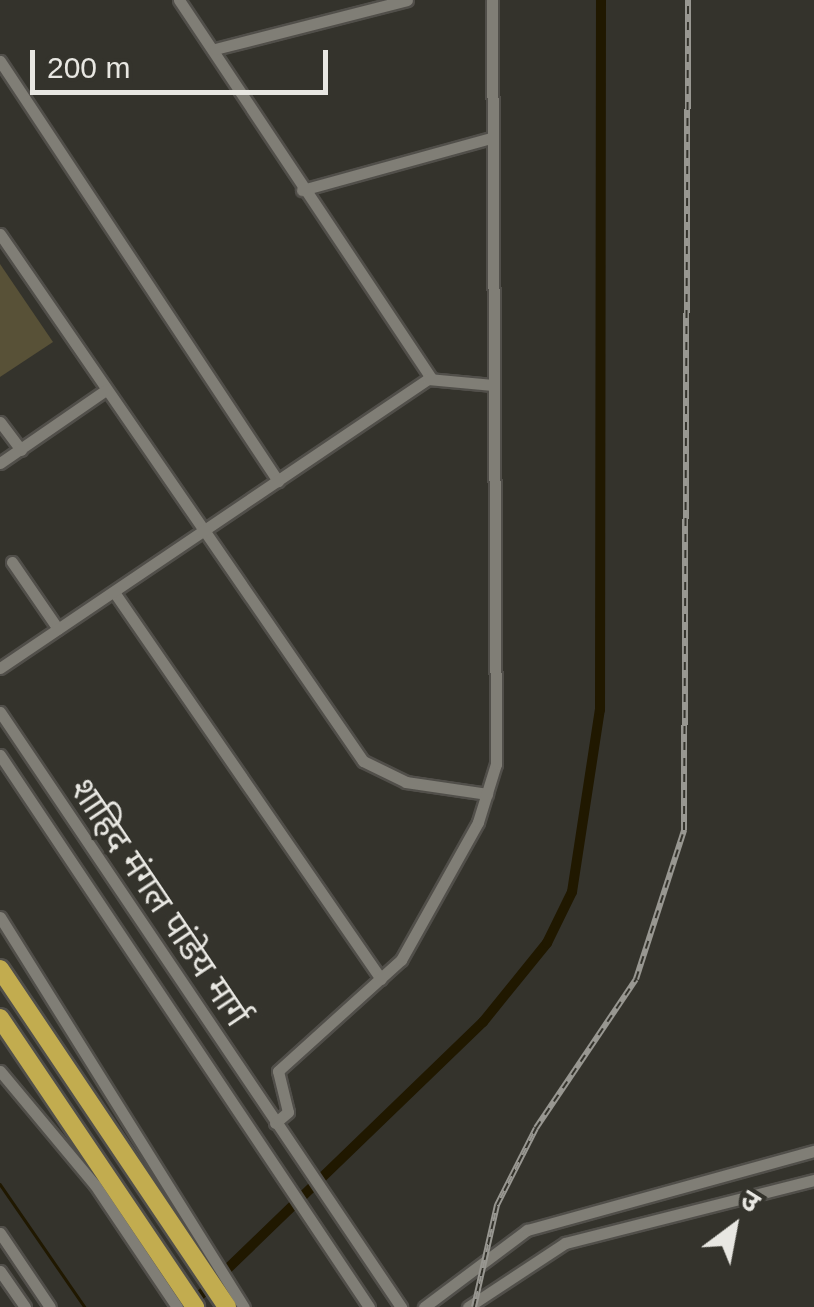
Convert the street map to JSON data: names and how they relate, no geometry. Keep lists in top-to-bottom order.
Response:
{
  "streets": {
    "street": ["शाहिद मंगल पांडेय मार्ग"]
  },
  "scale_bar": "200 m",
  "north": "top right"
}
